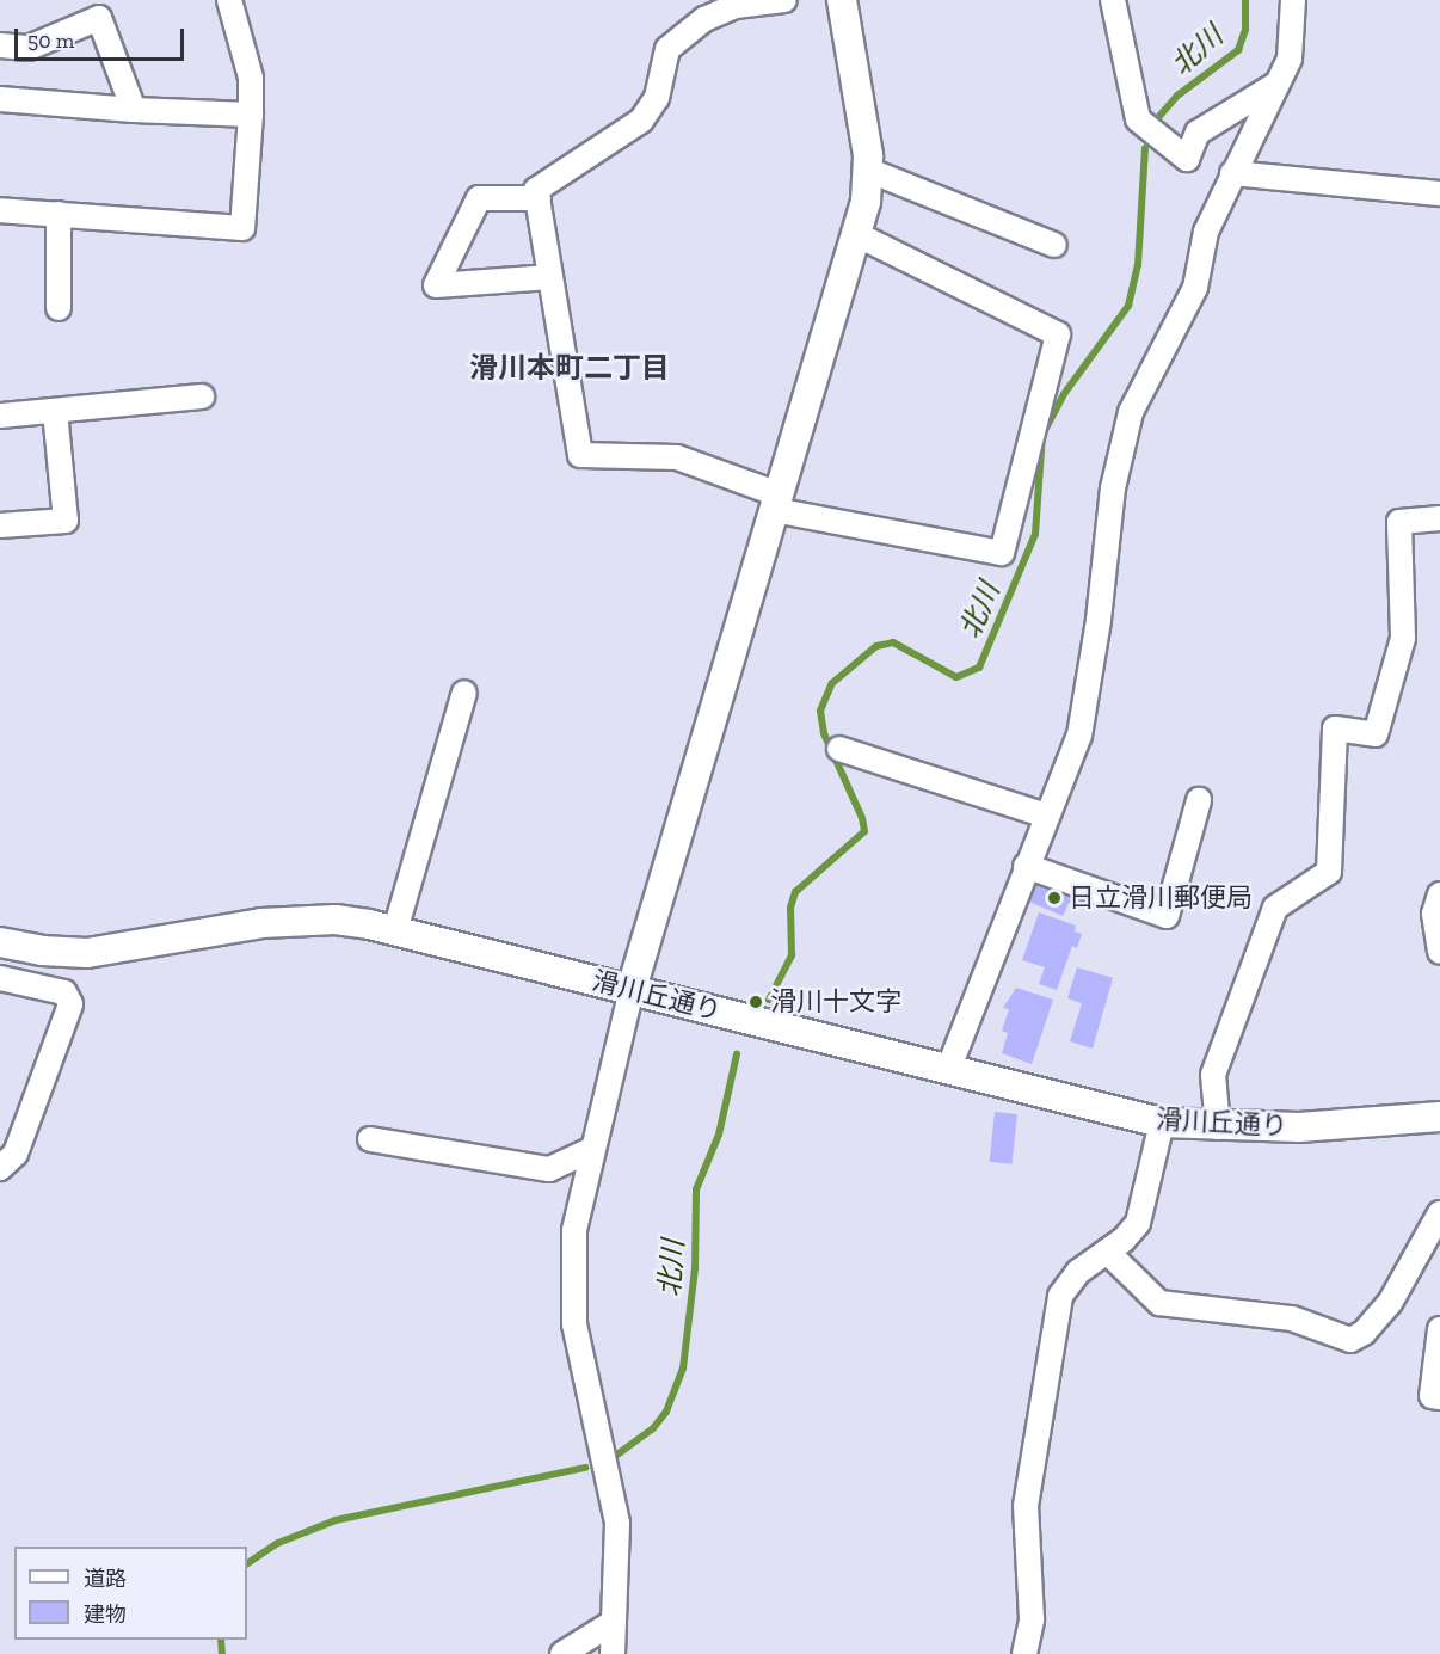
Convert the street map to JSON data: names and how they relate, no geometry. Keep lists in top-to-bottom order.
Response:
{
  "streets": {
    "street": ["滑川丘通り"]
  },
  "districts": ["滑川本町二丁目"],
  "water": ["北川"],
  "places": ["日立滑川郵便局", "滑川十文字"],
  "legend": ["道路", "建物"],
  "scale_bar": "50 m"
}
